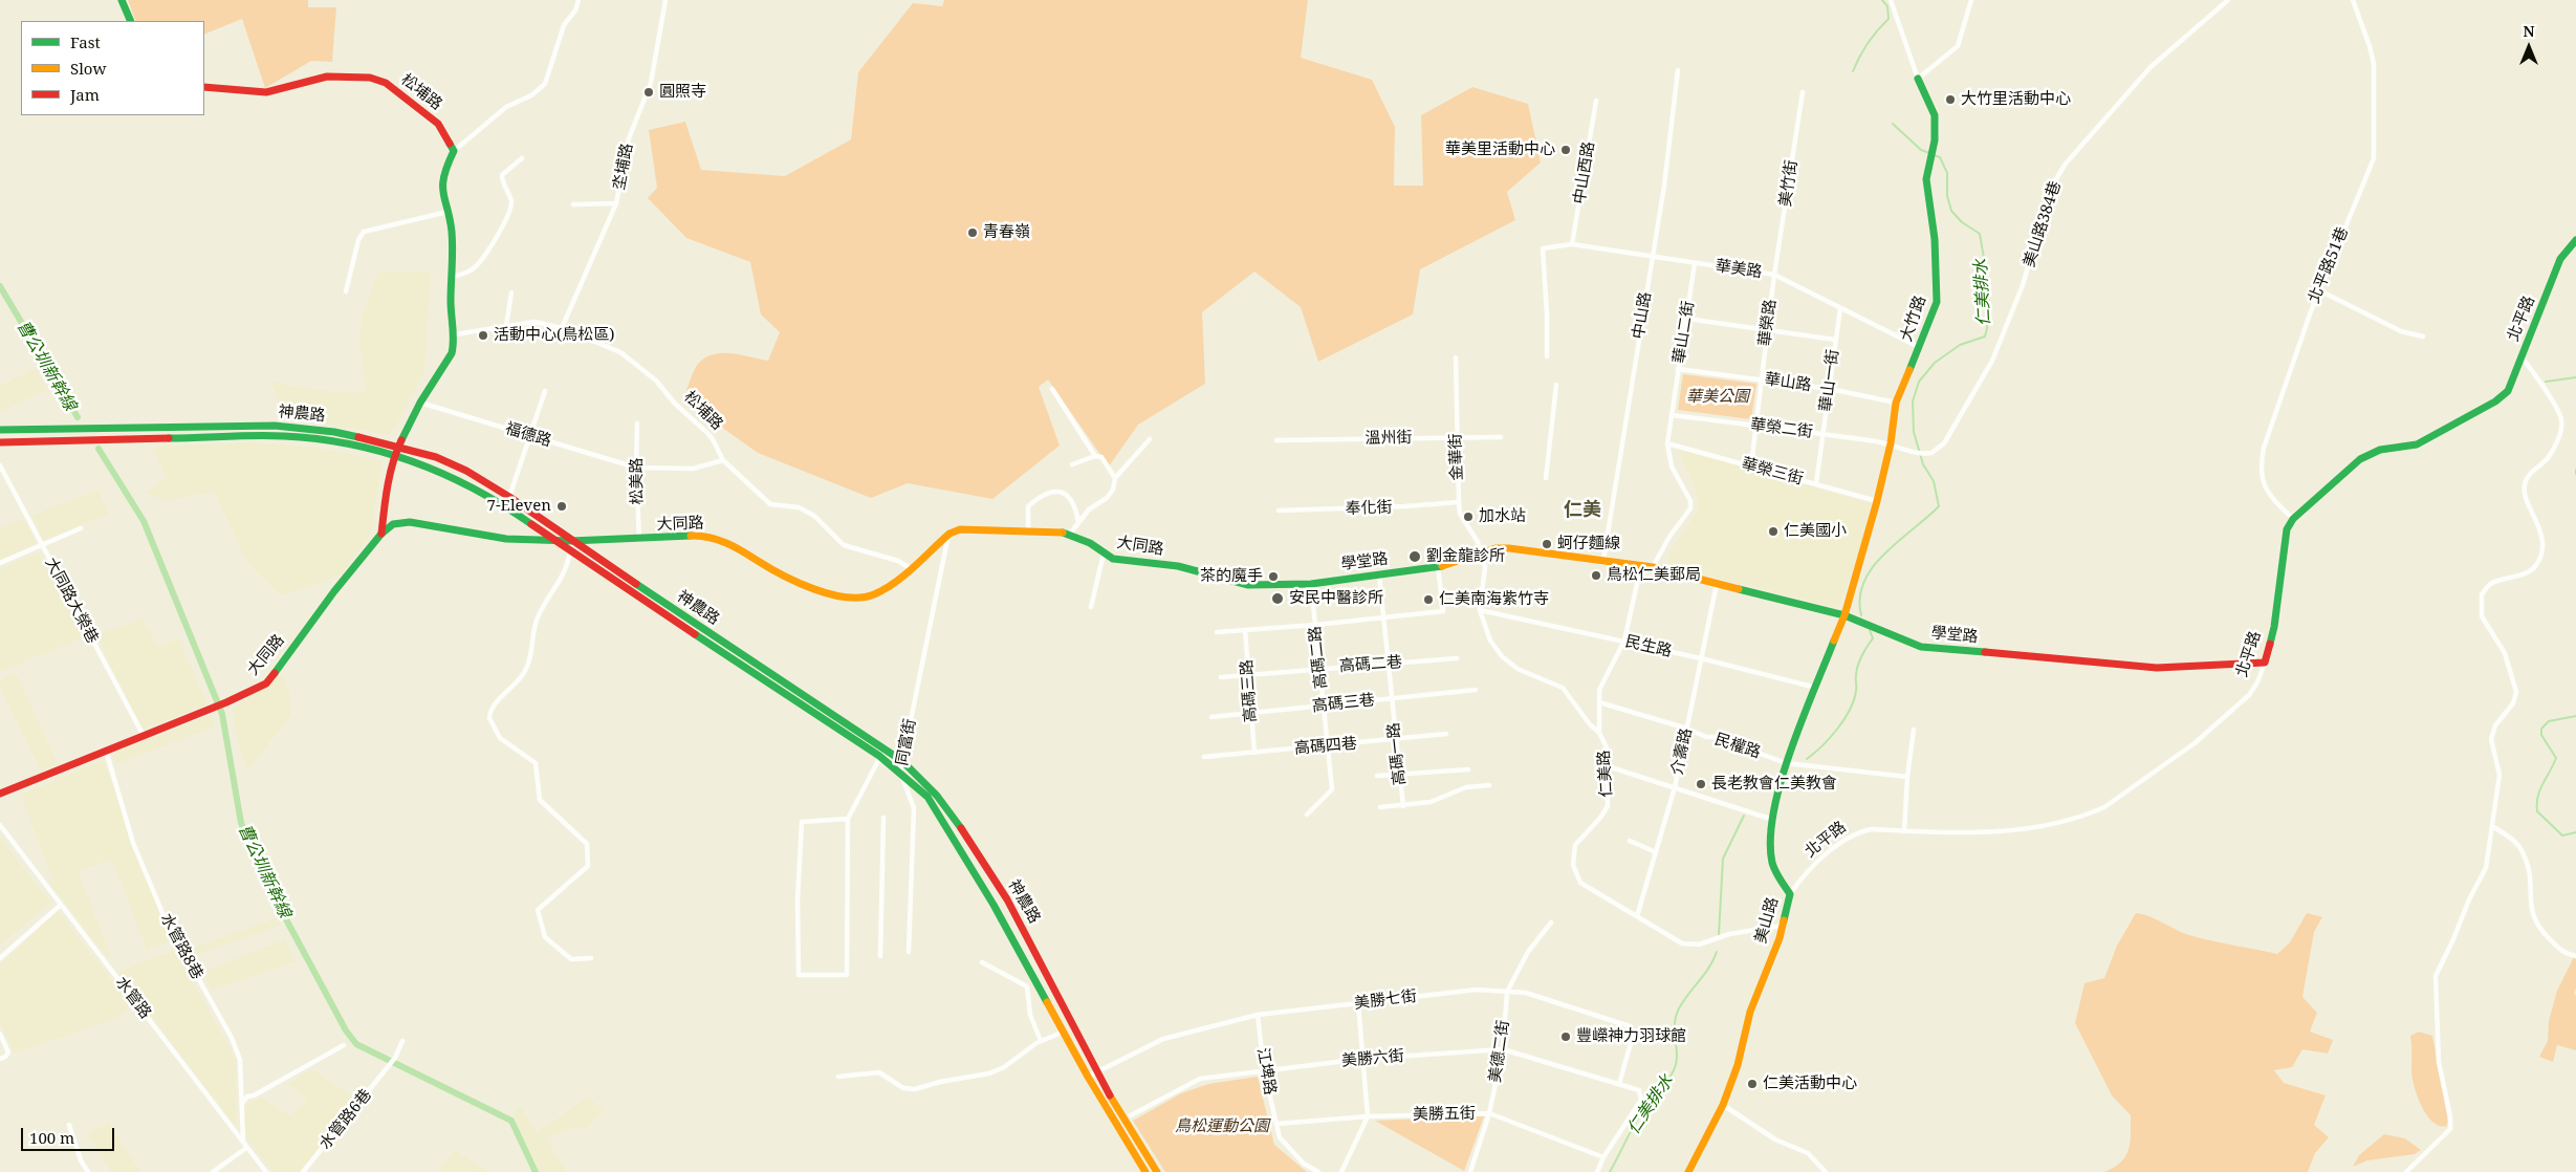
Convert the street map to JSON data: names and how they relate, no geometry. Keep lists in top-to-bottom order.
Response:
{
  "streets": {
    "street": [
      "松埔路",
      "坔埔路",
      "中山西路",
      "美竹街",
      "美山路384巷",
      "北平路51巷",
      "華美路",
      "中山路",
      "大竹路",
      "北平路",
      "華榮路",
      "華山二街",
      "華山一街",
      "華山路",
      "神農路",
      "華榮二街",
      "福德路",
      "溫州街",
      "金華街",
      "華榮三街",
      "松美路",
      "奉化街",
      "大同路",
      "學堂路",
      "大同路大榮巷",
      "民生路",
      "高碼二路",
      "高碼二巷",
      "高碼三路",
      "高碼三巷",
      "同富街",
      "高碼四巷",
      "民權路",
      "介壽路",
      "高碼一路",
      "仁美路",
      "美山路",
      "水管路8巷",
      "水管路",
      "美勝七街",
      "美德二街",
      "美勝六街",
      "江埤路",
      "美勝五街",
      "水管路6巷"
    ]
  },
  "crossings": [
    ["松埔路", "坔埔路"],
    ["松埔路", "福德路"],
    ["松埔路", "大同路"],
    ["中山西路", "華美路"],
    ["美竹街", "華美路"],
    ["美竹街", "華榮路"],
    ["美山路384巷", "華榮二街"],
    ["北平路51巷", "北平路"],
    ["華美路", "中山路"],
    ["華美路", "大竹路"],
    ["華美路", "華榮路"],
    ["華美路", "華山二街"],
    ["華美路", "華山一街"],
    ["中山路", "學堂路"],
    ["大竹路", "華山路"],
    ["大竹路", "華榮二街"],
    ["大竹路", "華榮三街"],
    ["大竹路", "學堂路"],
    ["大竹路", "美山路"],
    ["北平路", "學堂路"],
    ["北平路", "美山路"],
    ["華榮路", "華山路"],
    ["華榮路", "華榮二街"],
    ["華榮路", "華榮三街"],
    ["華山二街", "華山路"],
    ["華山二街", "華榮二街"],
    ["華山二街", "華榮三街"],
    ["華山一街", "華山路"],
    ["華山一街", "華榮二街"],
    ["華山一街", "華榮三街"],
    ["神農路", "大同路"],
    ["神農路", "同富街"],
    ["神農路", "美勝七街"],
    ["福德路", "松美路"],
    ["溫州街", "金華街"],
    ["金華街", "奉化街"],
    ["金華街", "學堂路"],
    ["金華街", "仁美路"],
    ["松美路", "大同路"],
    ["大同路", "學堂路"],
    ["大同路", "大同路大榮巷"],
    ["大同路", "同富街"],
    ["學堂路", "高碼二路"],
    ["學堂路", "介壽路"],
    ["學堂路", "高碼一路"],
    ["學堂路", "仁美路"],
    ["學堂路", "美山路"],
    ["民生路", "介壽路"],
    ["民生路", "仁美路"],
    ["民生路", "美山路"],
    ["高碼二路", "高碼二巷"],
    ["高碼二路", "高碼三巷"],
    ["高碼二路", "高碼四巷"],
    ["高碼二巷", "高碼三路"],
    ["高碼二巷", "高碼一路"],
    ["高碼三路", "高碼三巷"],
    ["高碼三路", "高碼四巷"],
    ["高碼三巷", "高碼一路"],
    ["高碼四巷", "高碼一路"],
    ["民權路", "介壽路"],
    ["民權路", "美山路"],
    ["介壽路", "仁美路"],
    ["仁美路", "美山路"],
    ["水管路8巷", "水管路"],
    ["美勝七街", "美德二街"],
    ["美勝七街", "美勝六街"],
    ["美勝七街", "江埤路"],
    ["美德二街", "美勝六街"],
    ["美德二街", "美勝五街"],
    ["美勝六街", "江埤路"],
    ["美勝六街", "美勝五街"],
    ["江埤路", "美勝五街"]
  ],
  "districts": ["仁美"],
  "water": ["仁美排水", "曹公圳新幹線"],
  "parks": ["華美公園", "鳥松運動公園"],
  "places": [
    "圓照寺",
    "大竹里活動中心",
    "華美里活動中心",
    "青春嶺",
    "活動中心(鳥松區)",
    "7-Eleven",
    "加水站",
    "仁美國小",
    "蚵仔麵線",
    "劉金龍診所",
    "鳥松仁美郵局",
    "茶的魔手",
    "安民中醫診所",
    "仁美南海紫竹寺",
    "長老教會仁美教會",
    "豐嶸神力羽球館",
    "仁美活動中心"
  ],
  "legend": ["Fast", "Slow", "Jam"],
  "scale_bar": "100 m",
  "north": "top"
}
